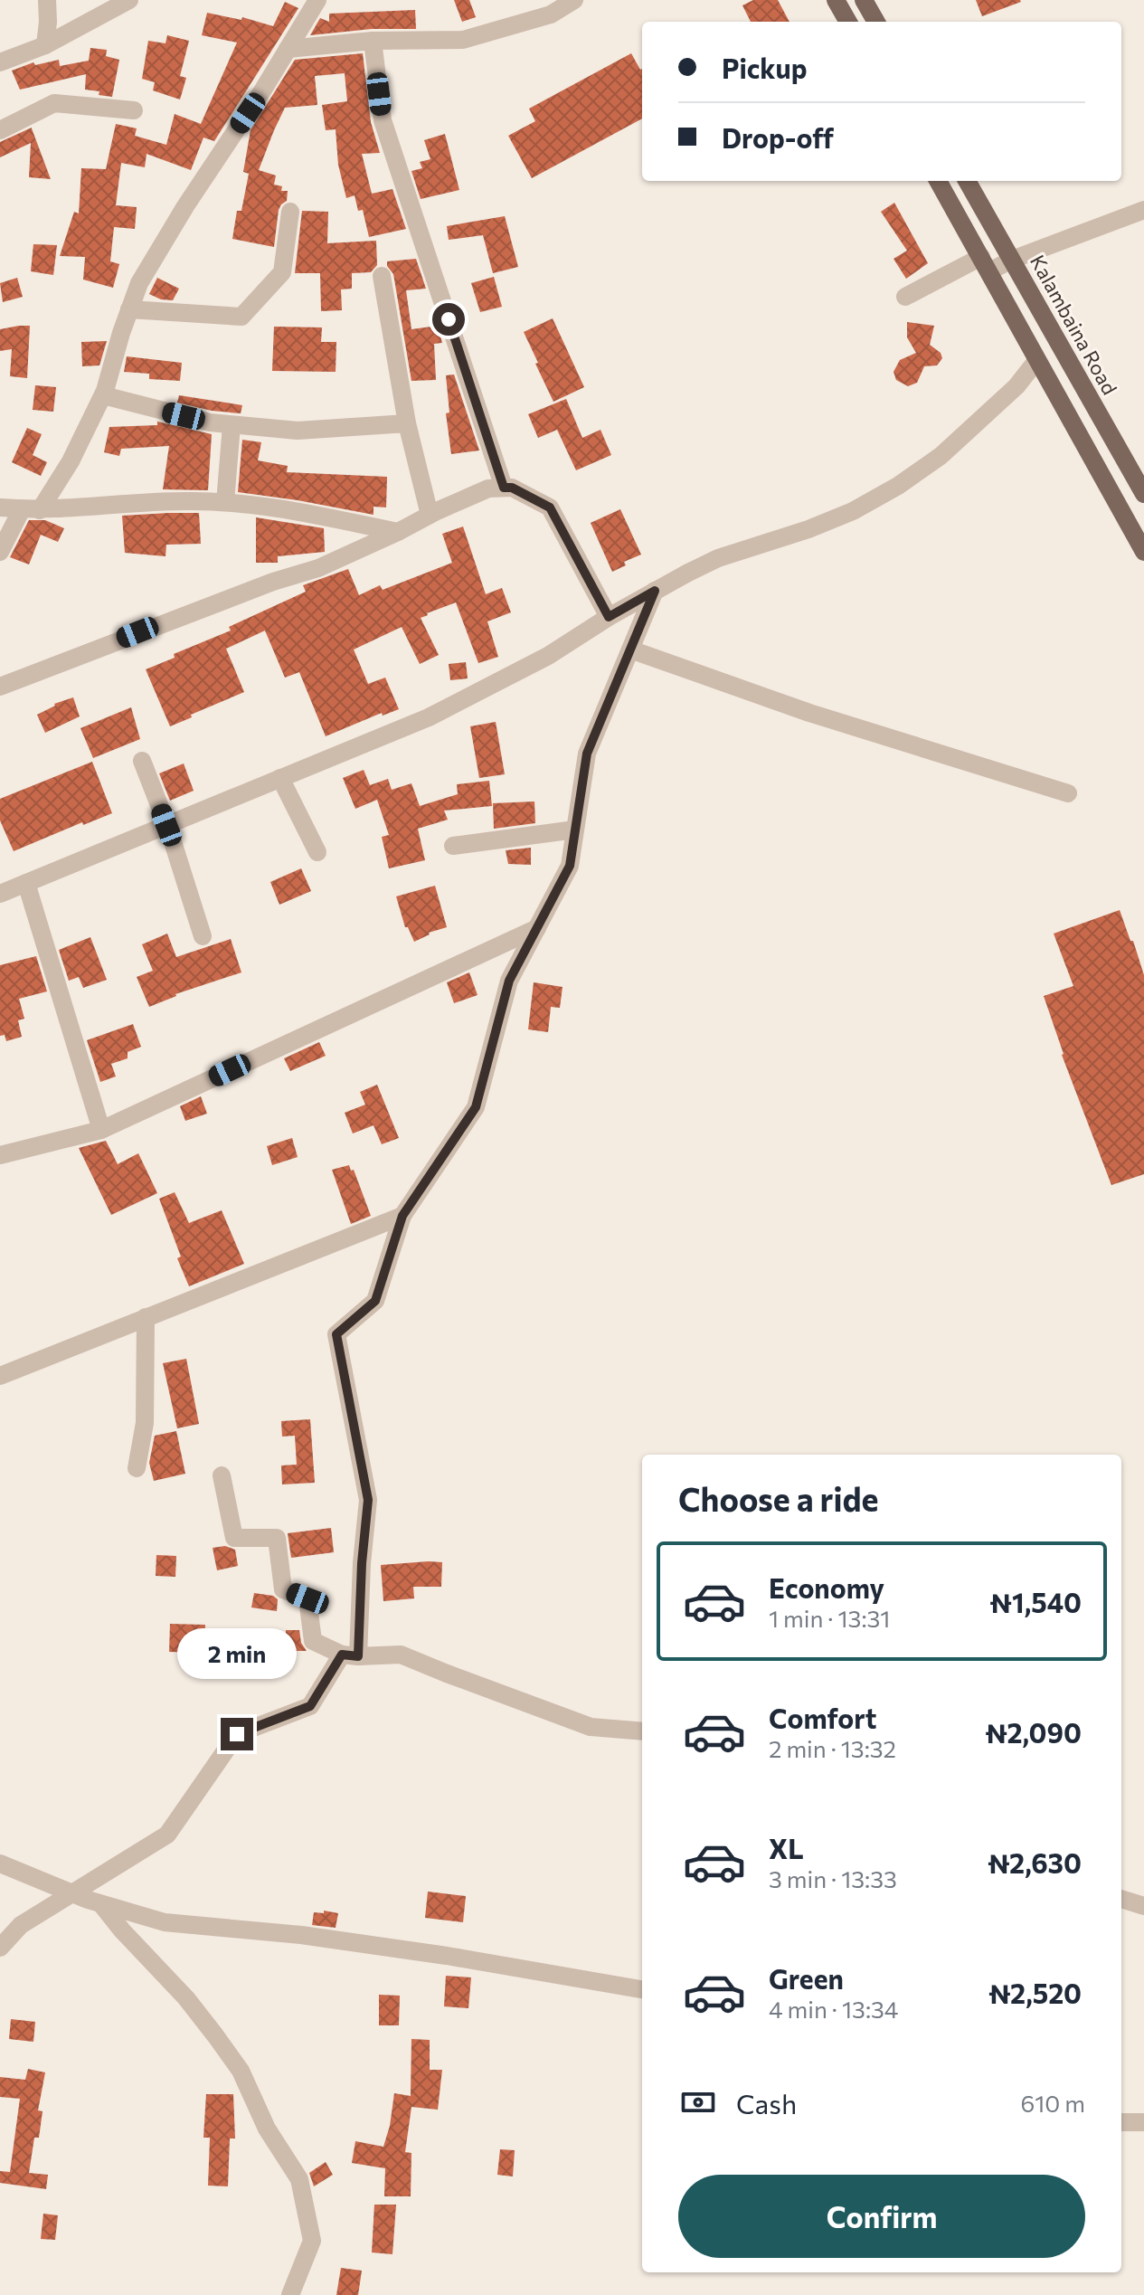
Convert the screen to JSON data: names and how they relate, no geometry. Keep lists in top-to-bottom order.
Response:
{
  "streets": {
    "main road": ["Kalambaina Road"]
  },
  "page": {
    "banner": ["Pickup", "Drop-off"],
    "heading": "Choose a ride",
    "list": [
      {
        "name": "Economy",
        "note": "1 min · 13:31",
        "value": "₦1,540"
      },
      {
        "name": "Comfort",
        "note": "2 min · 13:32",
        "value": "₦2,090"
      },
      {
        "name": "XL",
        "note": "3 min · 13:33",
        "value": "₦2,630"
      },
      {
        "name": "Green",
        "note": "4 min · 13:34",
        "value": "₦2,520"
      }
    ],
    "bubble": "2 min",
    "pay": ["Cash", "610 m"],
    "buttons": "Confirm"
  }
}
